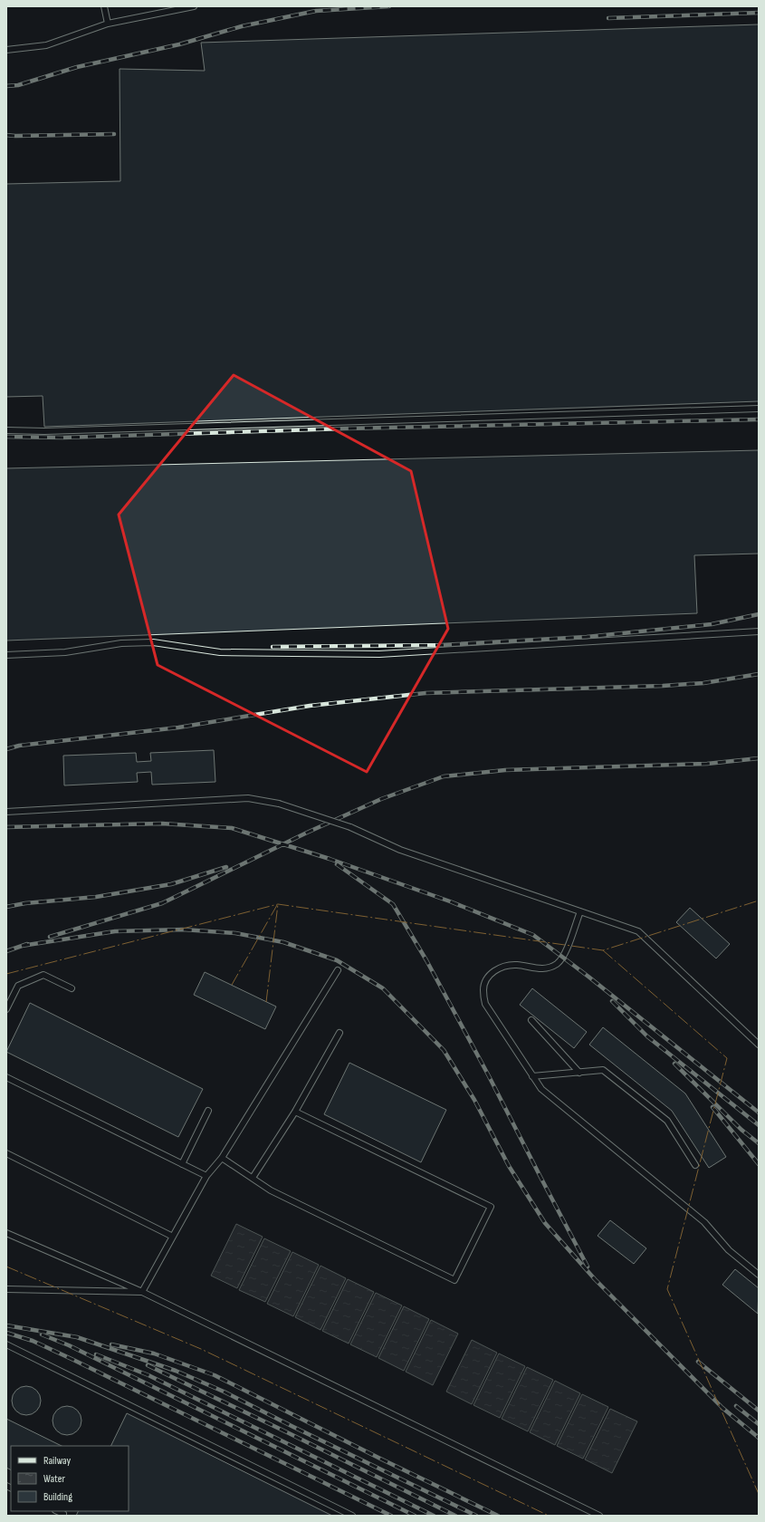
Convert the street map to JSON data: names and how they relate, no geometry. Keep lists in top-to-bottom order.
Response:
{
  "legend": ["Railway", "Water", "Building"]
}
